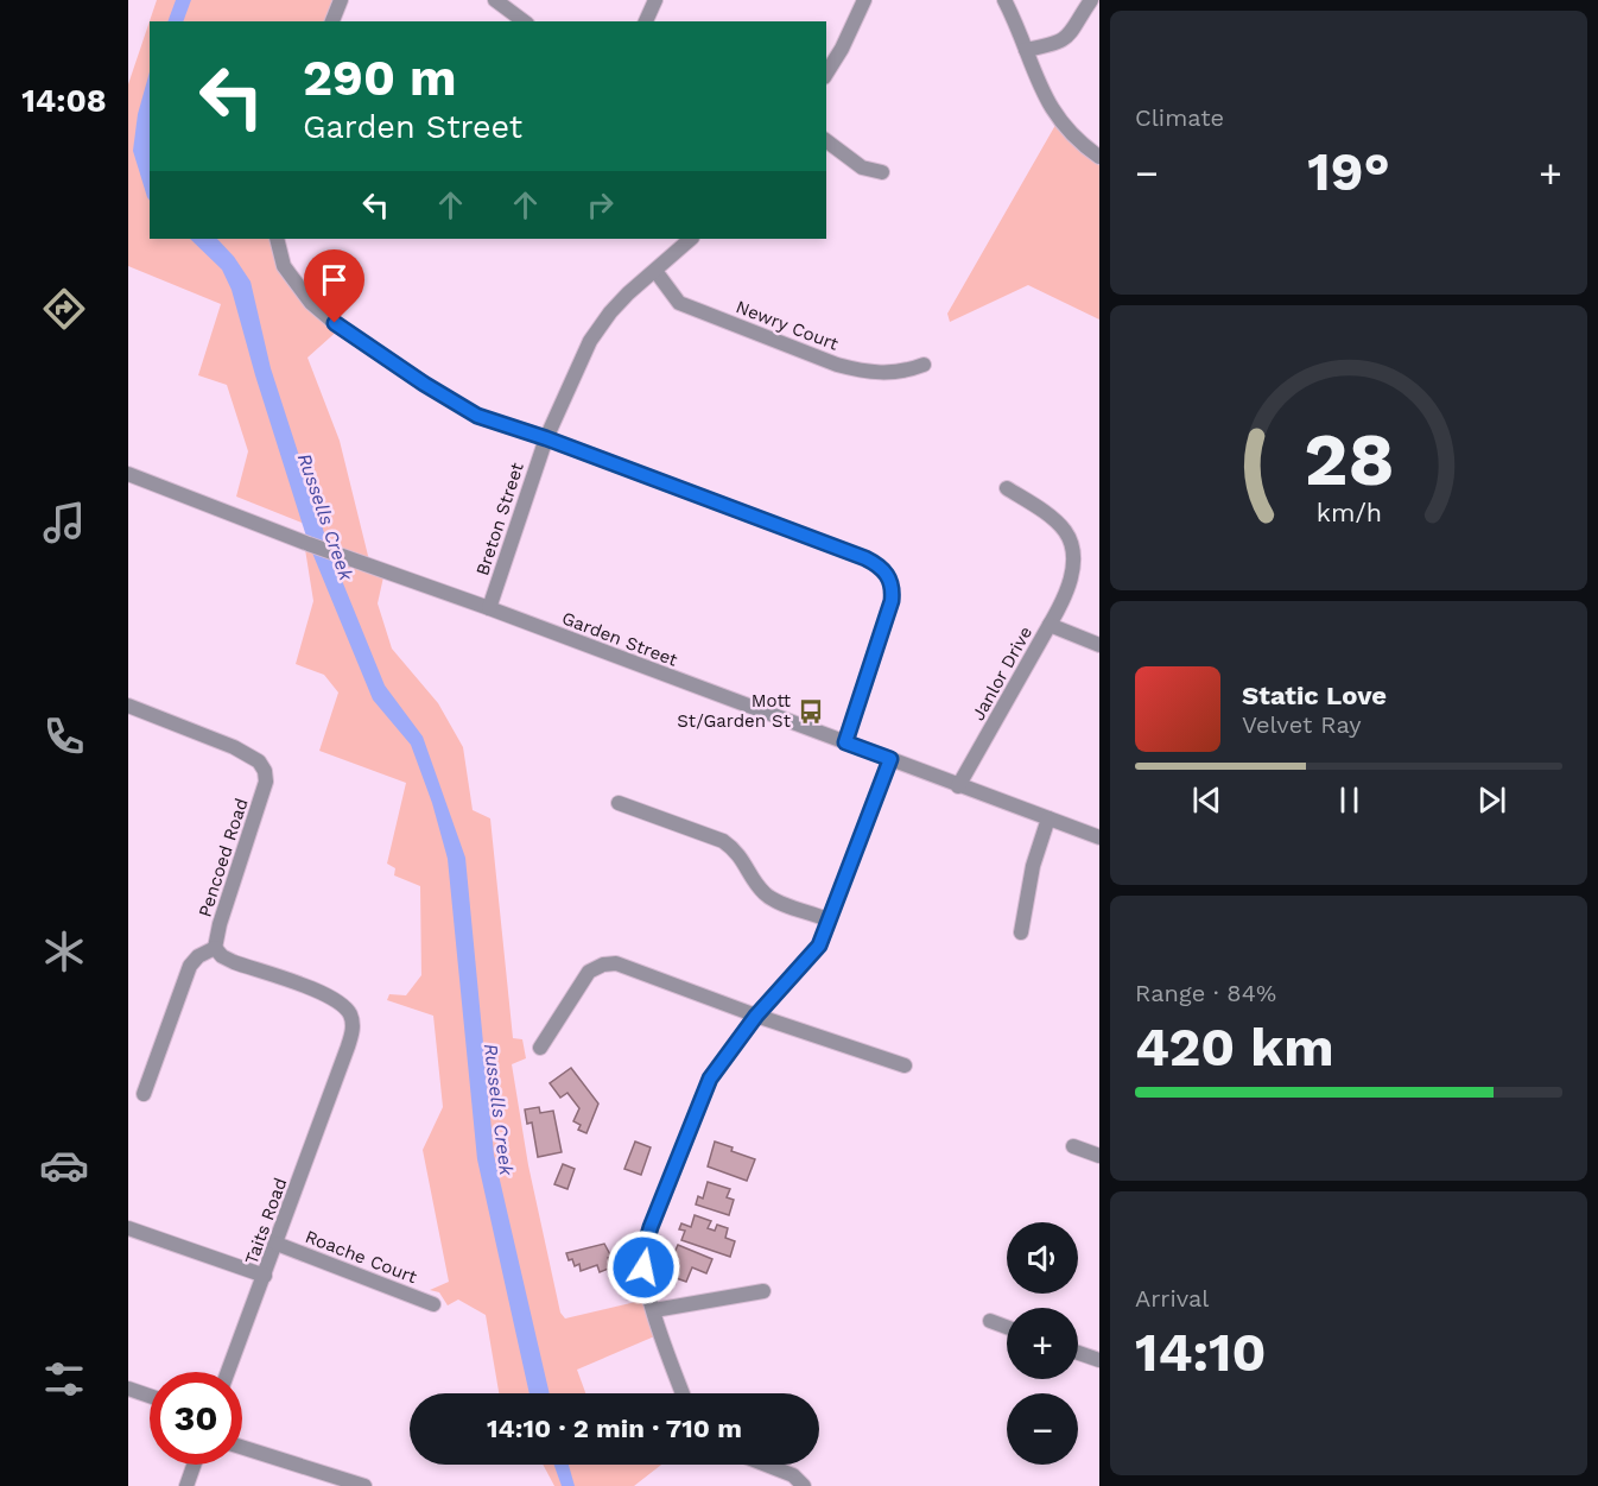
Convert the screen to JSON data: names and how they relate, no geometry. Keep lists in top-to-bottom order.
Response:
{
  "streets": {
    "street": [
      "Newry Court",
      "Breton Street",
      "Garden Street",
      "Janlor Drive",
      "Pencoed Road",
      "Taits Road",
      "Roache Court"
    ]
  },
  "crossings": [
    ["Newry Court", "Breton Street"],
    ["Breton Street", "Garden Street"],
    ["Garden Street", "Janlor Drive"],
    ["Pencoed Road", "Taits Road"],
    ["Taits Road", "Roache Court"]
  ],
  "water": ["Russells Creek"],
  "places": {
    "bus stop": ["Mott St/Garden St"]
  },
  "page": {
    "tabs": "14:08",
    "tile": [
      "Climate",
      ["Range · 84%", "420 km"],
      ["Arrival", "14:10"]
    ],
    "turn": ["290 m", "Garden Street"],
    "heat": ["−", "19°", "+"],
    "song": ["Static Love", "Velvet Ray"],
    "map_buttons": ["+", "−"],
    "limit": "30",
    "trip": "14:10 · 2 min · 710 m",
    "gauge": ["28", "km/h"]
  }
}
